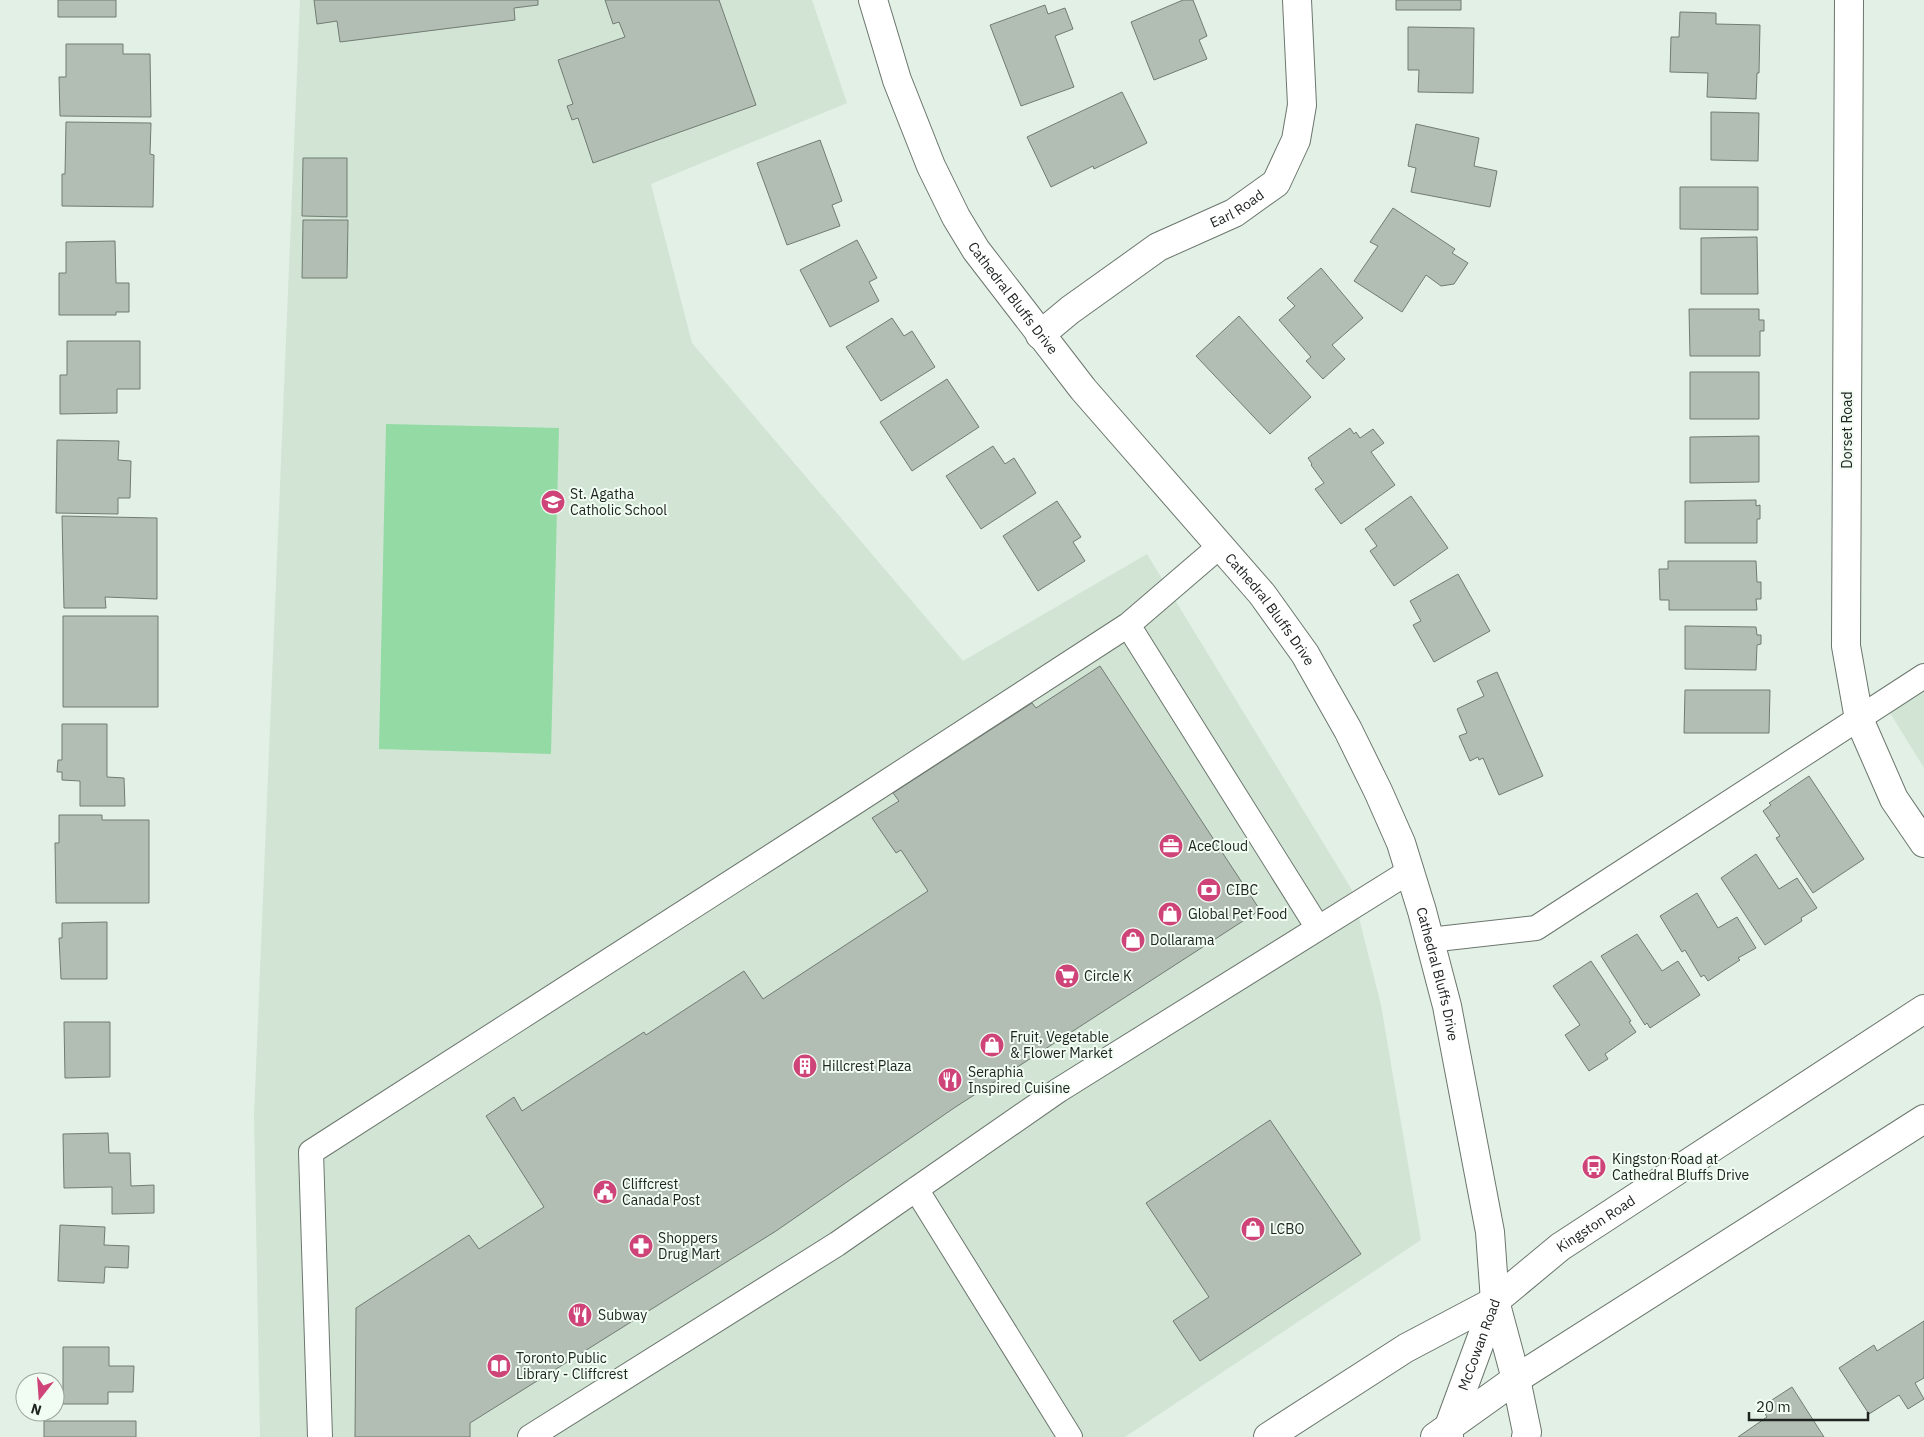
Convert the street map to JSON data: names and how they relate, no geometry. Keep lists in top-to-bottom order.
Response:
{
  "streets": {
    "street": [
      "Earl Road",
      "Cathedral Bluffs Drive",
      "Dorset Road",
      "Kingston Road",
      "McCowan Road"
    ]
  },
  "crossings": [
    ["Earl Road", "Cathedral Bluffs Drive"],
    ["Cathedral Bluffs Drive", "Kingston Road"],
    ["Cathedral Bluffs Drive", "McCowan Road"],
    ["Kingston Road", "McCowan Road"]
  ],
  "places": {
    "school or university": ["St. Agatha Catholic School"],
    "office": ["AceCloud"],
    "bank": ["CIBC"],
    "shop": [
      "Global Pet Food",
      "Dollarama",
      "Fruit, Vegetable & Flower Market",
      "LCBO"
    ],
    "supermarket": ["Circle K"],
    "building": ["Hillcrest Plaza"],
    "restaurant": ["Seraphia Inspired Cuisine", "Subway"],
    "bus stop": ["Kingston Road at Cathedral Bluffs Drive"],
    "public building": ["Cliffcrest Canada Post"],
    "pharmacy": ["Shoppers Drug Mart"],
    "library": ["Toronto Public Library - Cliffcrest"]
  },
  "scale_bar": "20 m",
  "north": "bottom"
}
